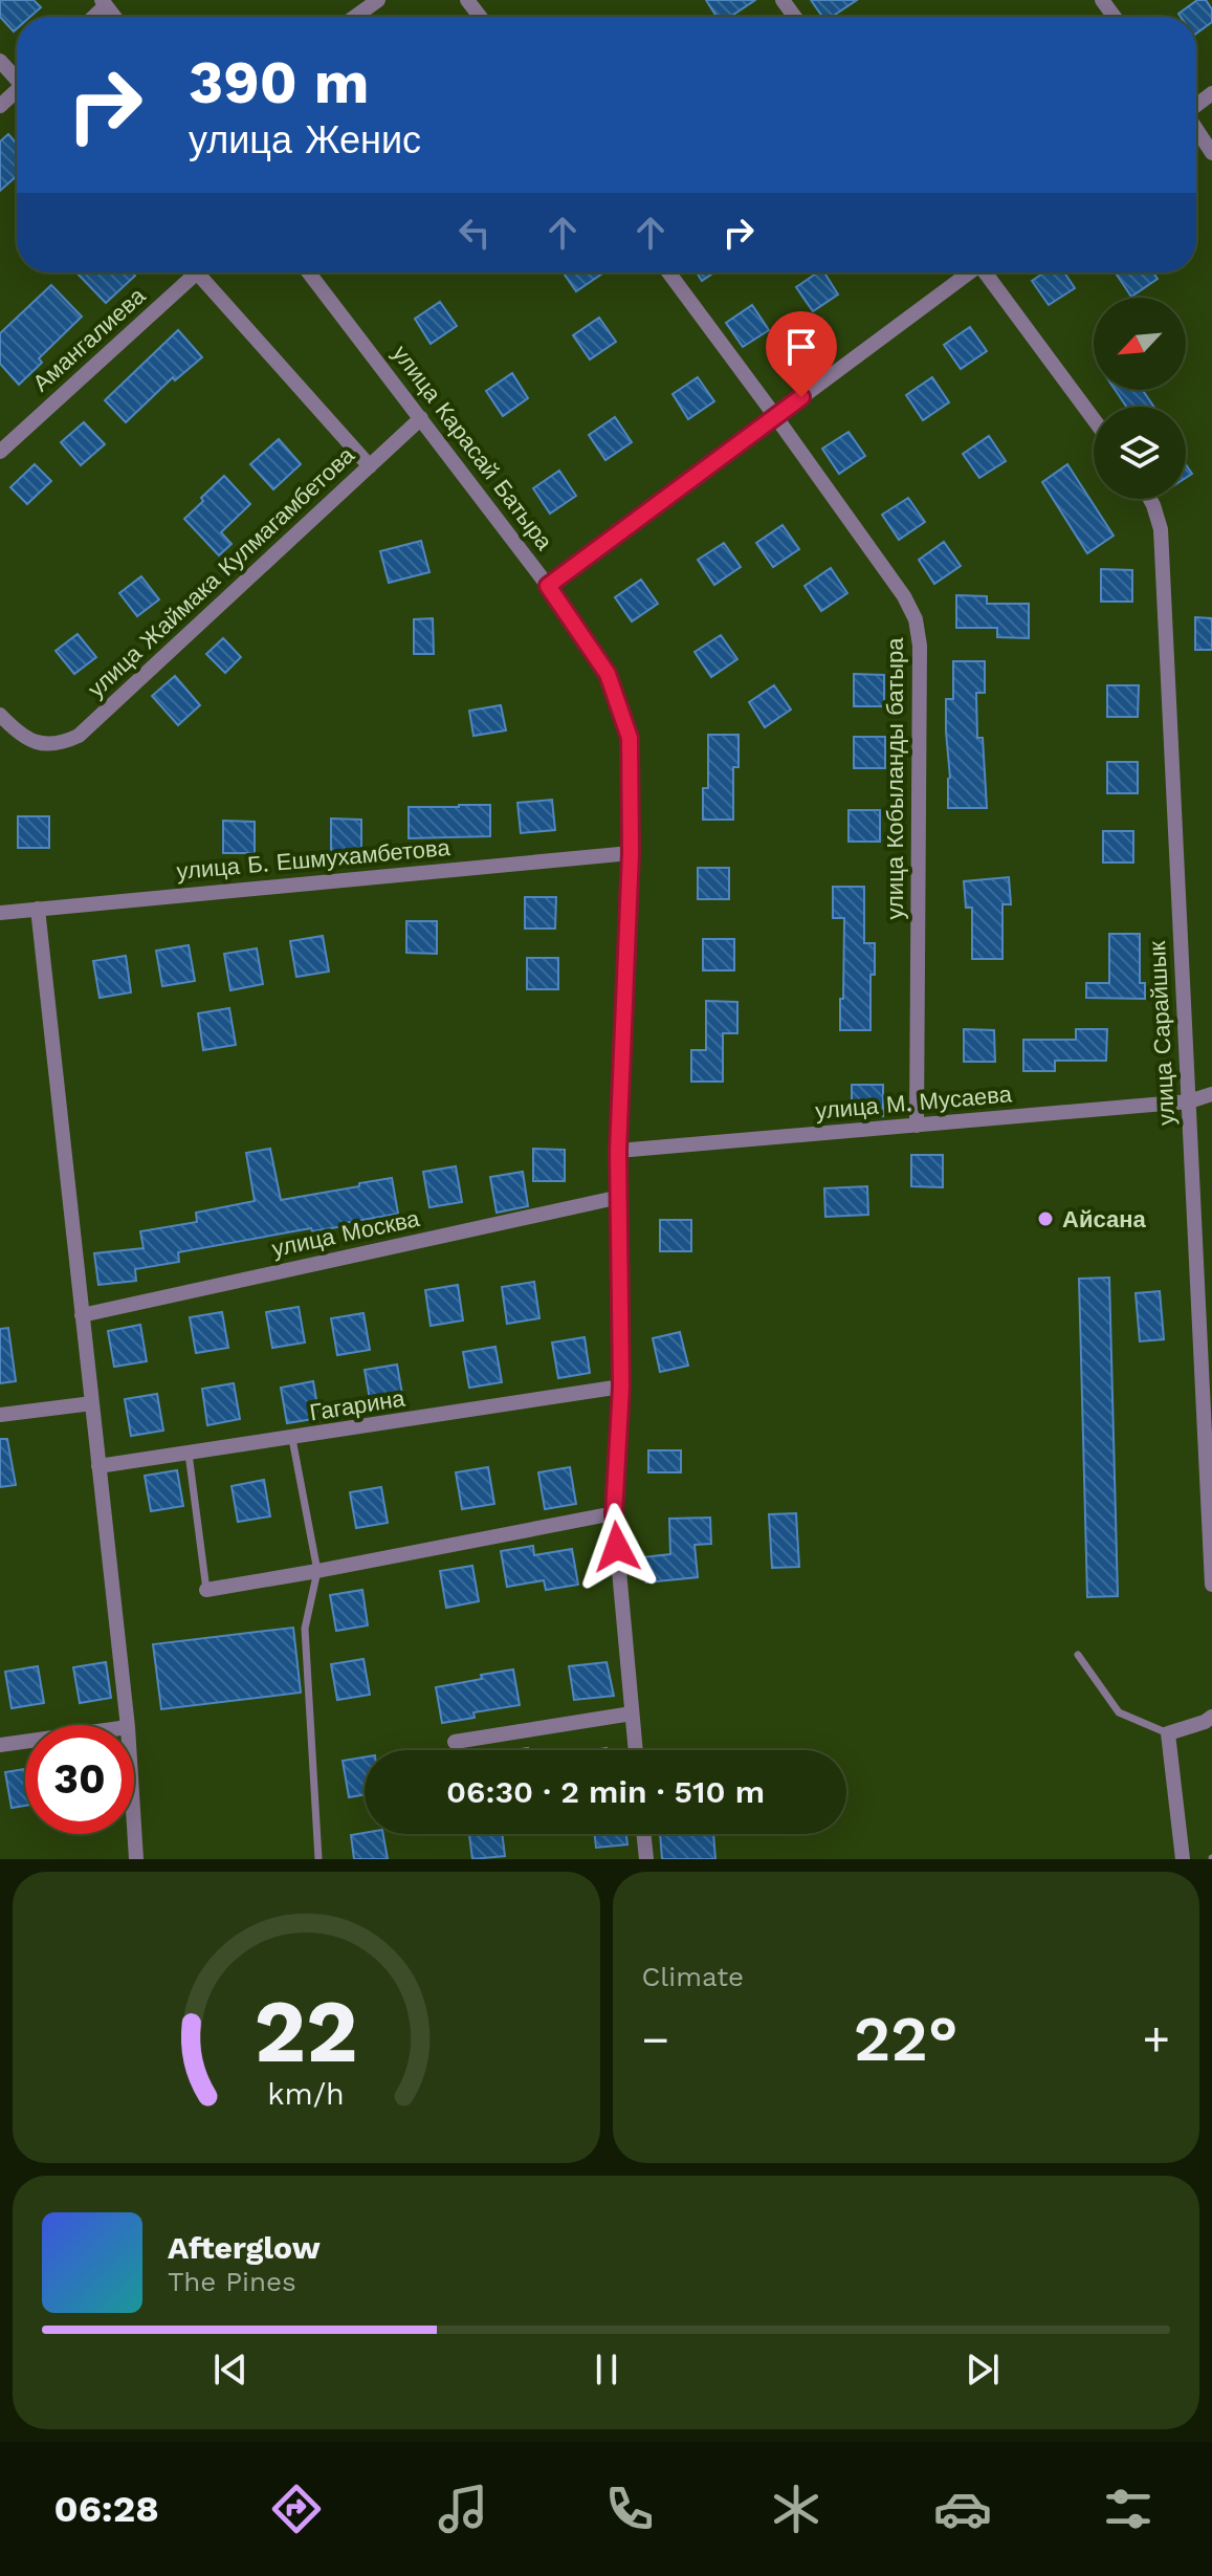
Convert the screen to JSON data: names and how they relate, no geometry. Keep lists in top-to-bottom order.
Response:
{
  "streets": {
    "street": [
      "Амангалиева",
      "улица Карасай Батыра",
      "улица Жаймака Кулмагамбетова",
      "улица Кобыланды батыра",
      "улица Б. Ешмухамбетова",
      "улица Сарайшык",
      "улица М. Мусаева",
      "улица Москва",
      "Гагарина"
    ]
  },
  "crossings": [
    ["улица Карасай Батыра", "улица Жаймака Кулмагамбетова"],
    ["улица Карасай Батыра", "улица Б. Ешмухамбетова"],
    ["улица Карасай Батыра", "улица М. Мусаева"],
    ["улица Карасай Батыра", "улица Москва"],
    ["улица Карасай Батыра", "Гагарина"],
    ["улица Кобыланды батыра", "улица М. Мусаева"],
    ["улица Сарайшык", "улица М. Мусаева"]
  ],
  "places": ["Айсана"],
  "north": "bottom left",
  "page": {
    "turn": ["390 m", "улица Женис"],
    "limit": "30",
    "trip": "06:30 · 2 min · 510 m",
    "tile": "Climate",
    "heat": ["−", "22°", "+"],
    "song": ["Afterglow", "The Pines"],
    "tabs": "06:28",
    "gauge": ["22", "km/h"]
  }
}
